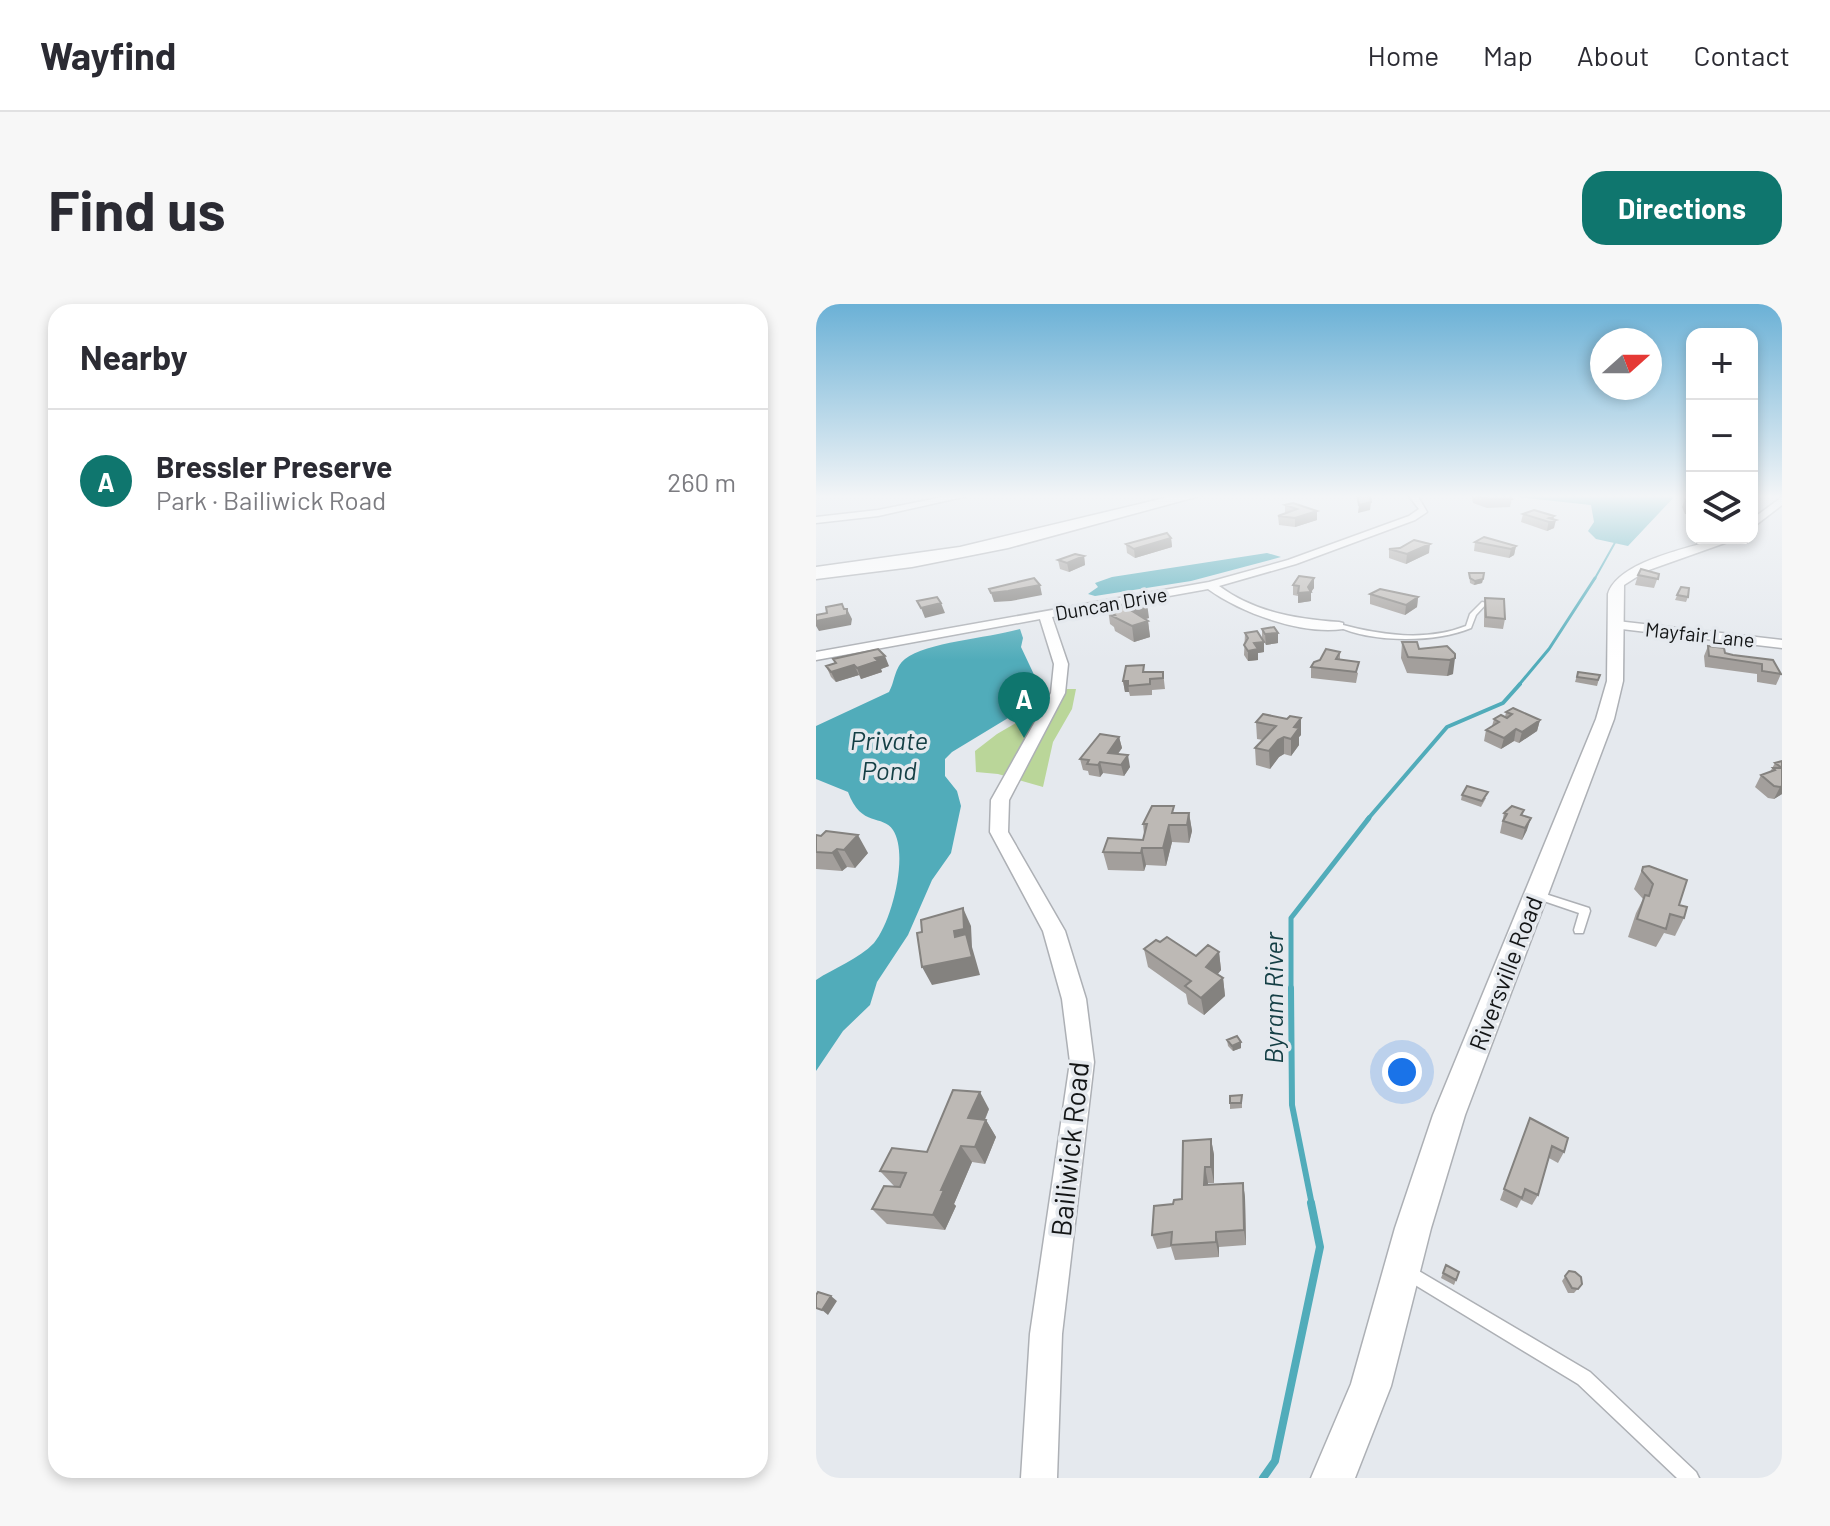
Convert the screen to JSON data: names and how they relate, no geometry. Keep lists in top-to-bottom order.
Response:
{
  "streets": {
    "street": [
      "Duncan Drive",
      "Mayfair Lane",
      "Riversville Road",
      "Bailiwick Road"
    ]
  },
  "crossings": [
    ["Duncan Drive", "Bailiwick Road"],
    ["Mayfair Lane", "Riversville Road"]
  ],
  "water": ["Private Pond", "Byram River"],
  "north": "right",
  "page": {
    "header": "Wayfind",
    "nav": [
      "Home",
      "Map",
      "About",
      "Contact"
    ],
    "buttons": "Directions",
    "title": "Find us",
    "heading": "Nearby",
    "map_buttons": ["+", "−"],
    "list": [
      {
        "mark": "A",
        "name": "Bressler Preserve",
        "note": "Park · Bailiwick Road",
        "value": "260 m"
      }
    ],
    "pins": "A"
  }
}
